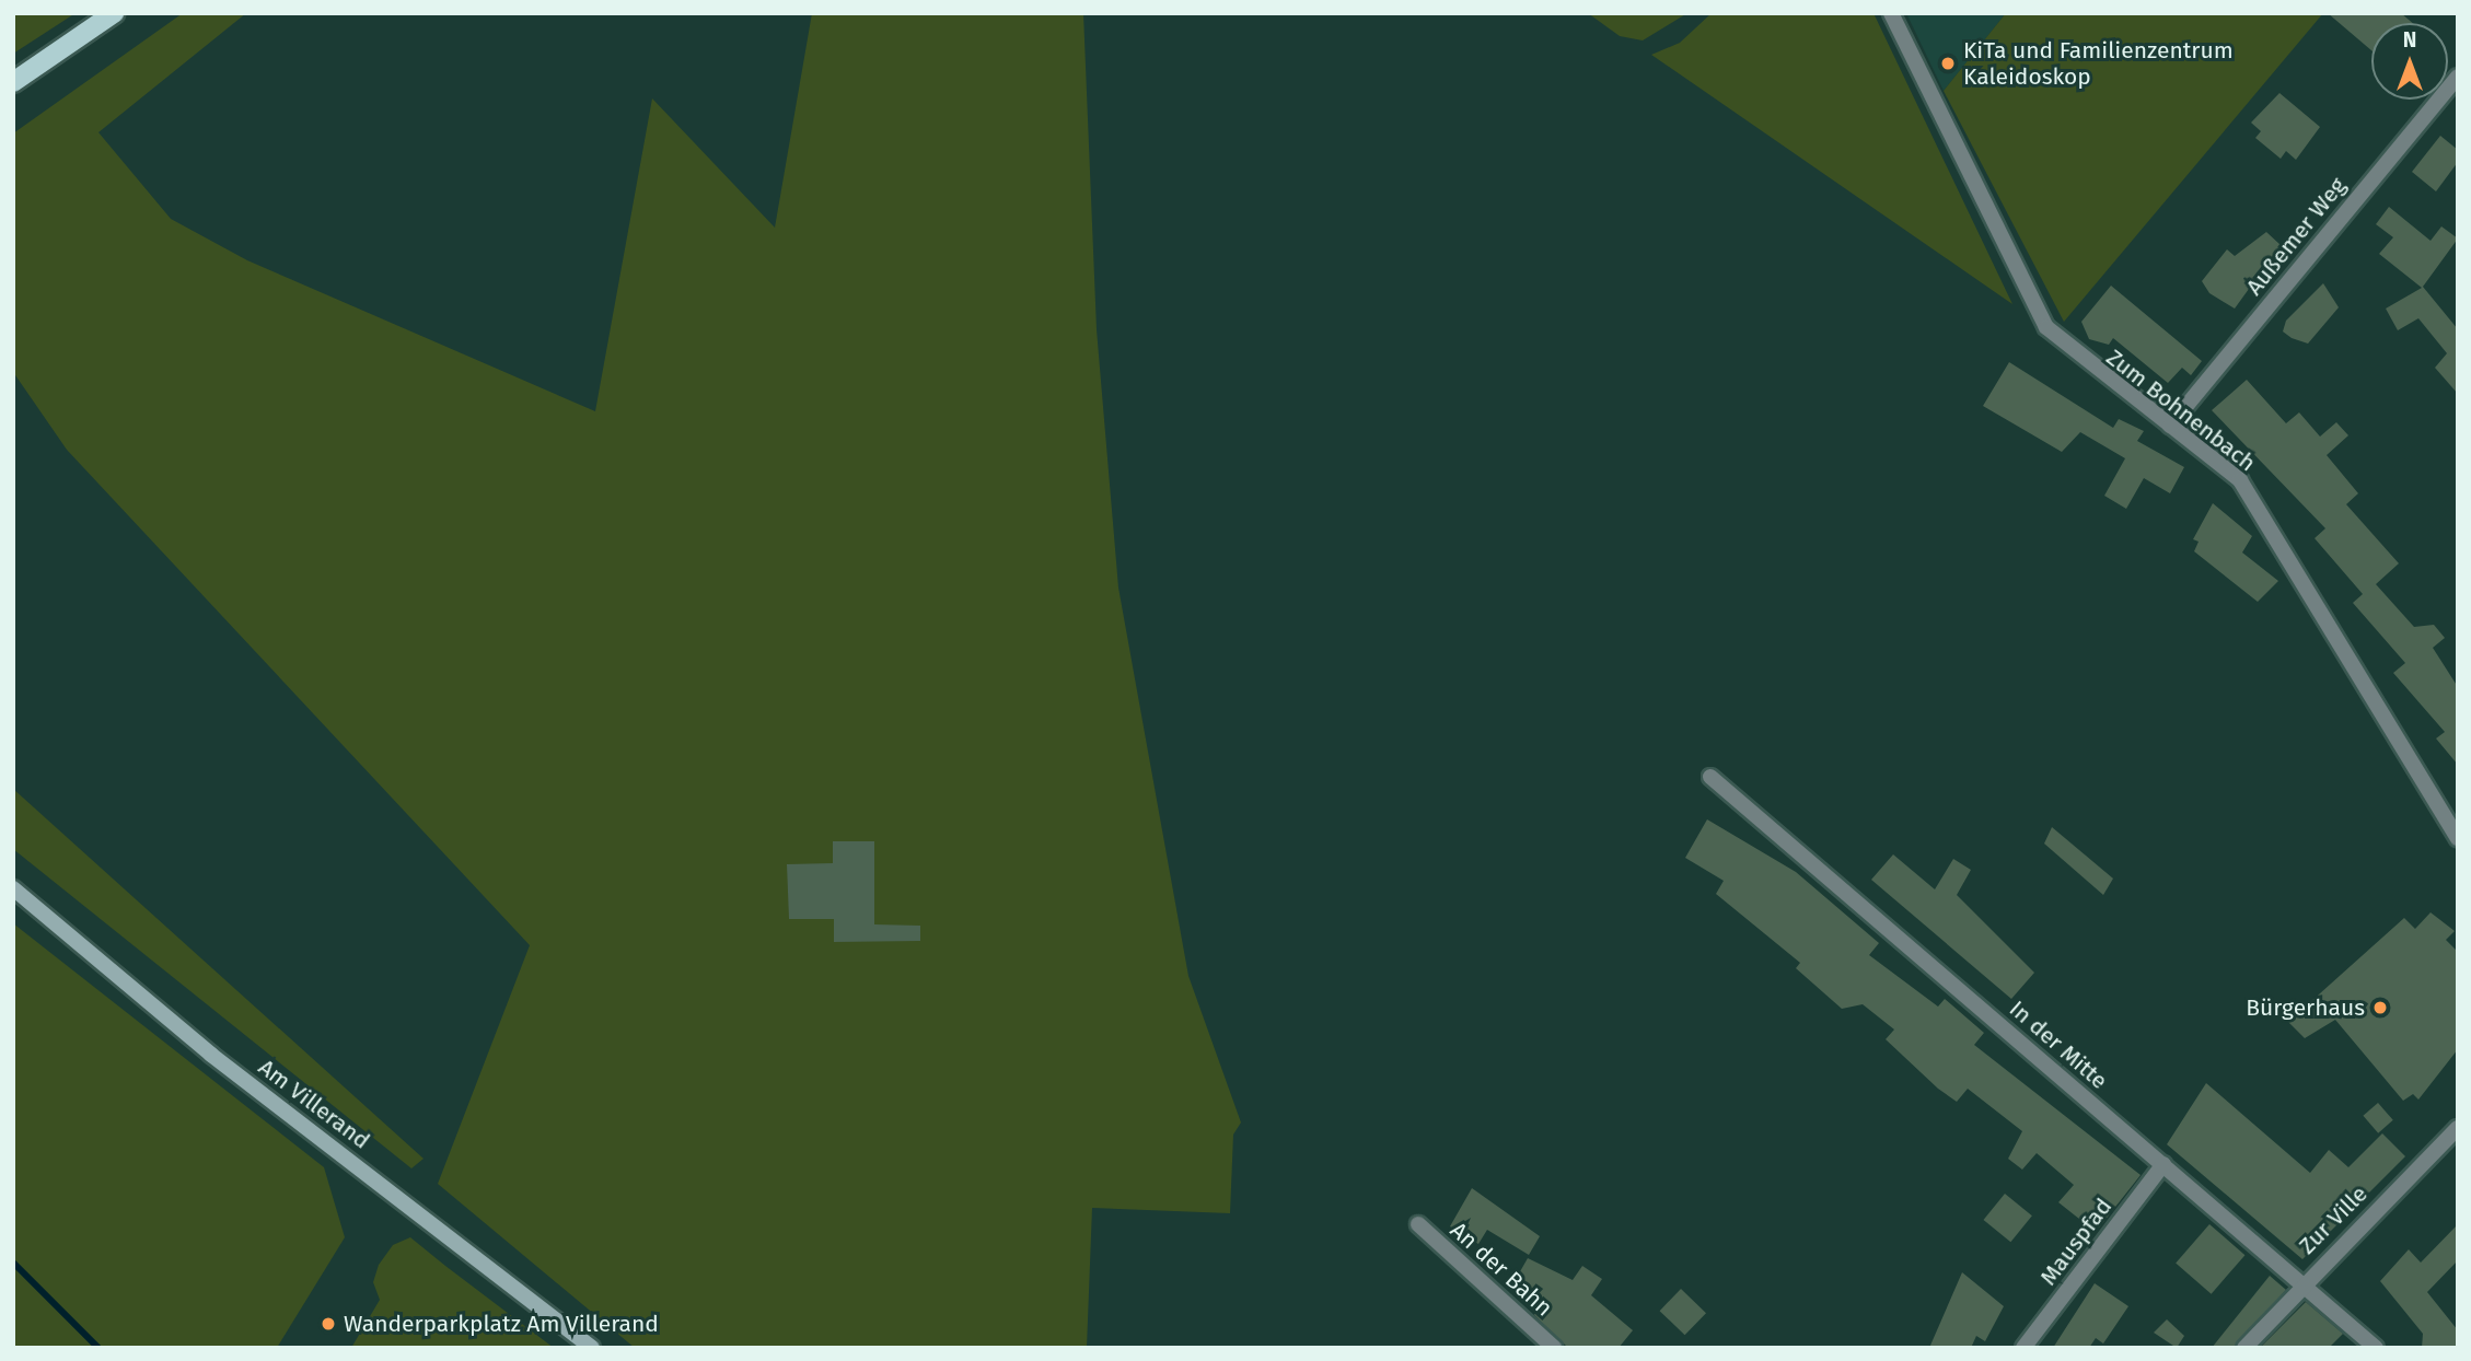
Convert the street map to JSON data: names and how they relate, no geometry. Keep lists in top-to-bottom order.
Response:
{
  "streets": {
    "main road": ["Am Villerand"],
    "street": [
      "Außemer Weg",
      "Zum Bohnenbach",
      "In der Mitte",
      "Zur Ville",
      "Mauspfad",
      "An der Bahn"
    ]
  },
  "crossings": [
    ["Außemer Weg", "Zum Bohnenbach"],
    ["In der Mitte", "Zur Ville"],
    ["In der Mitte", "Mauspfad"]
  ],
  "places": ["KiTa und Familienzentrum Kaleidoskop", "Bürgerhaus", "Wanderparkplatz Am Villerand"],
  "north": "top"
}
